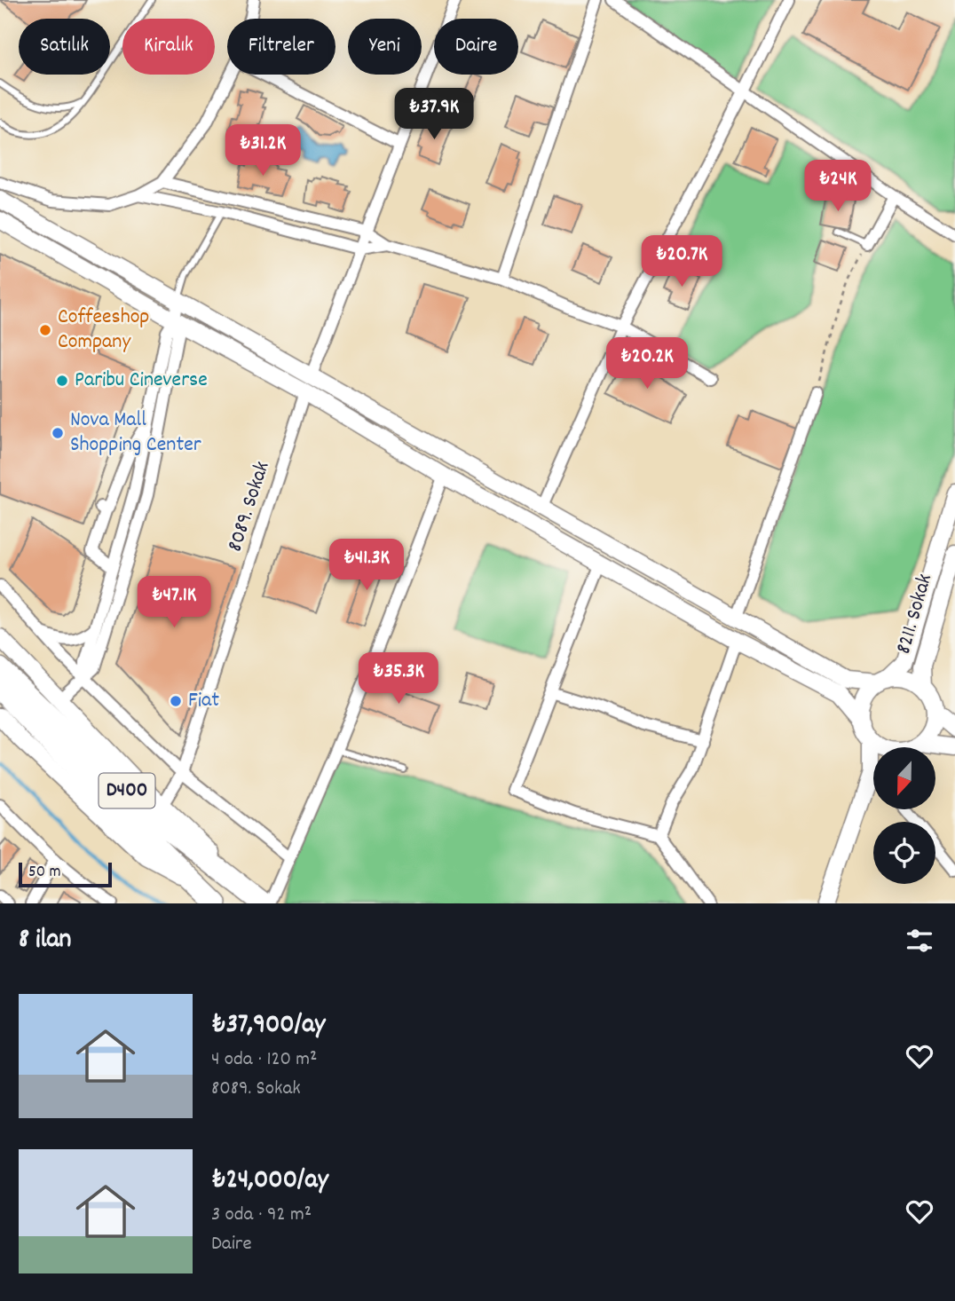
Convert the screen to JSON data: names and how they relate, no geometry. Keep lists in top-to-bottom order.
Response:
{
  "streets": {
    "highway": ["D400"],
    "street": ["8089. Sokak", "8211. Sokak"]
  },
  "places": [
    "Coffeeshop Company",
    "Paribu Cineverse",
    "Nova Mall Shopping Center",
    "Fiat"
  ],
  "scale_bar": "50 m",
  "north": "bottom",
  "page": {
    "chip": [
      "Satılık",
      "Kiralık",
      "Filtreler",
      "Yeni",
      "Daire"
    ],
    "price": [
      "₺37.9K",
      "₺31.2K",
      "₺24K",
      "₺20.7K",
      "₺20.2K",
      "₺41.3K",
      "₺47.1K",
      "₺35.3K"
    ],
    "scale": "50 m",
    "heading": "8 ilan",
    "list": [
      {
        "name": "₺37,900/ay",
        "note": "4 oda · 120 m² · 8089. Sokak"
      },
      {
        "name": "₺24,000/ay",
        "note": "3 oda · 92 m² · Daire"
      }
    ]
  }
}
